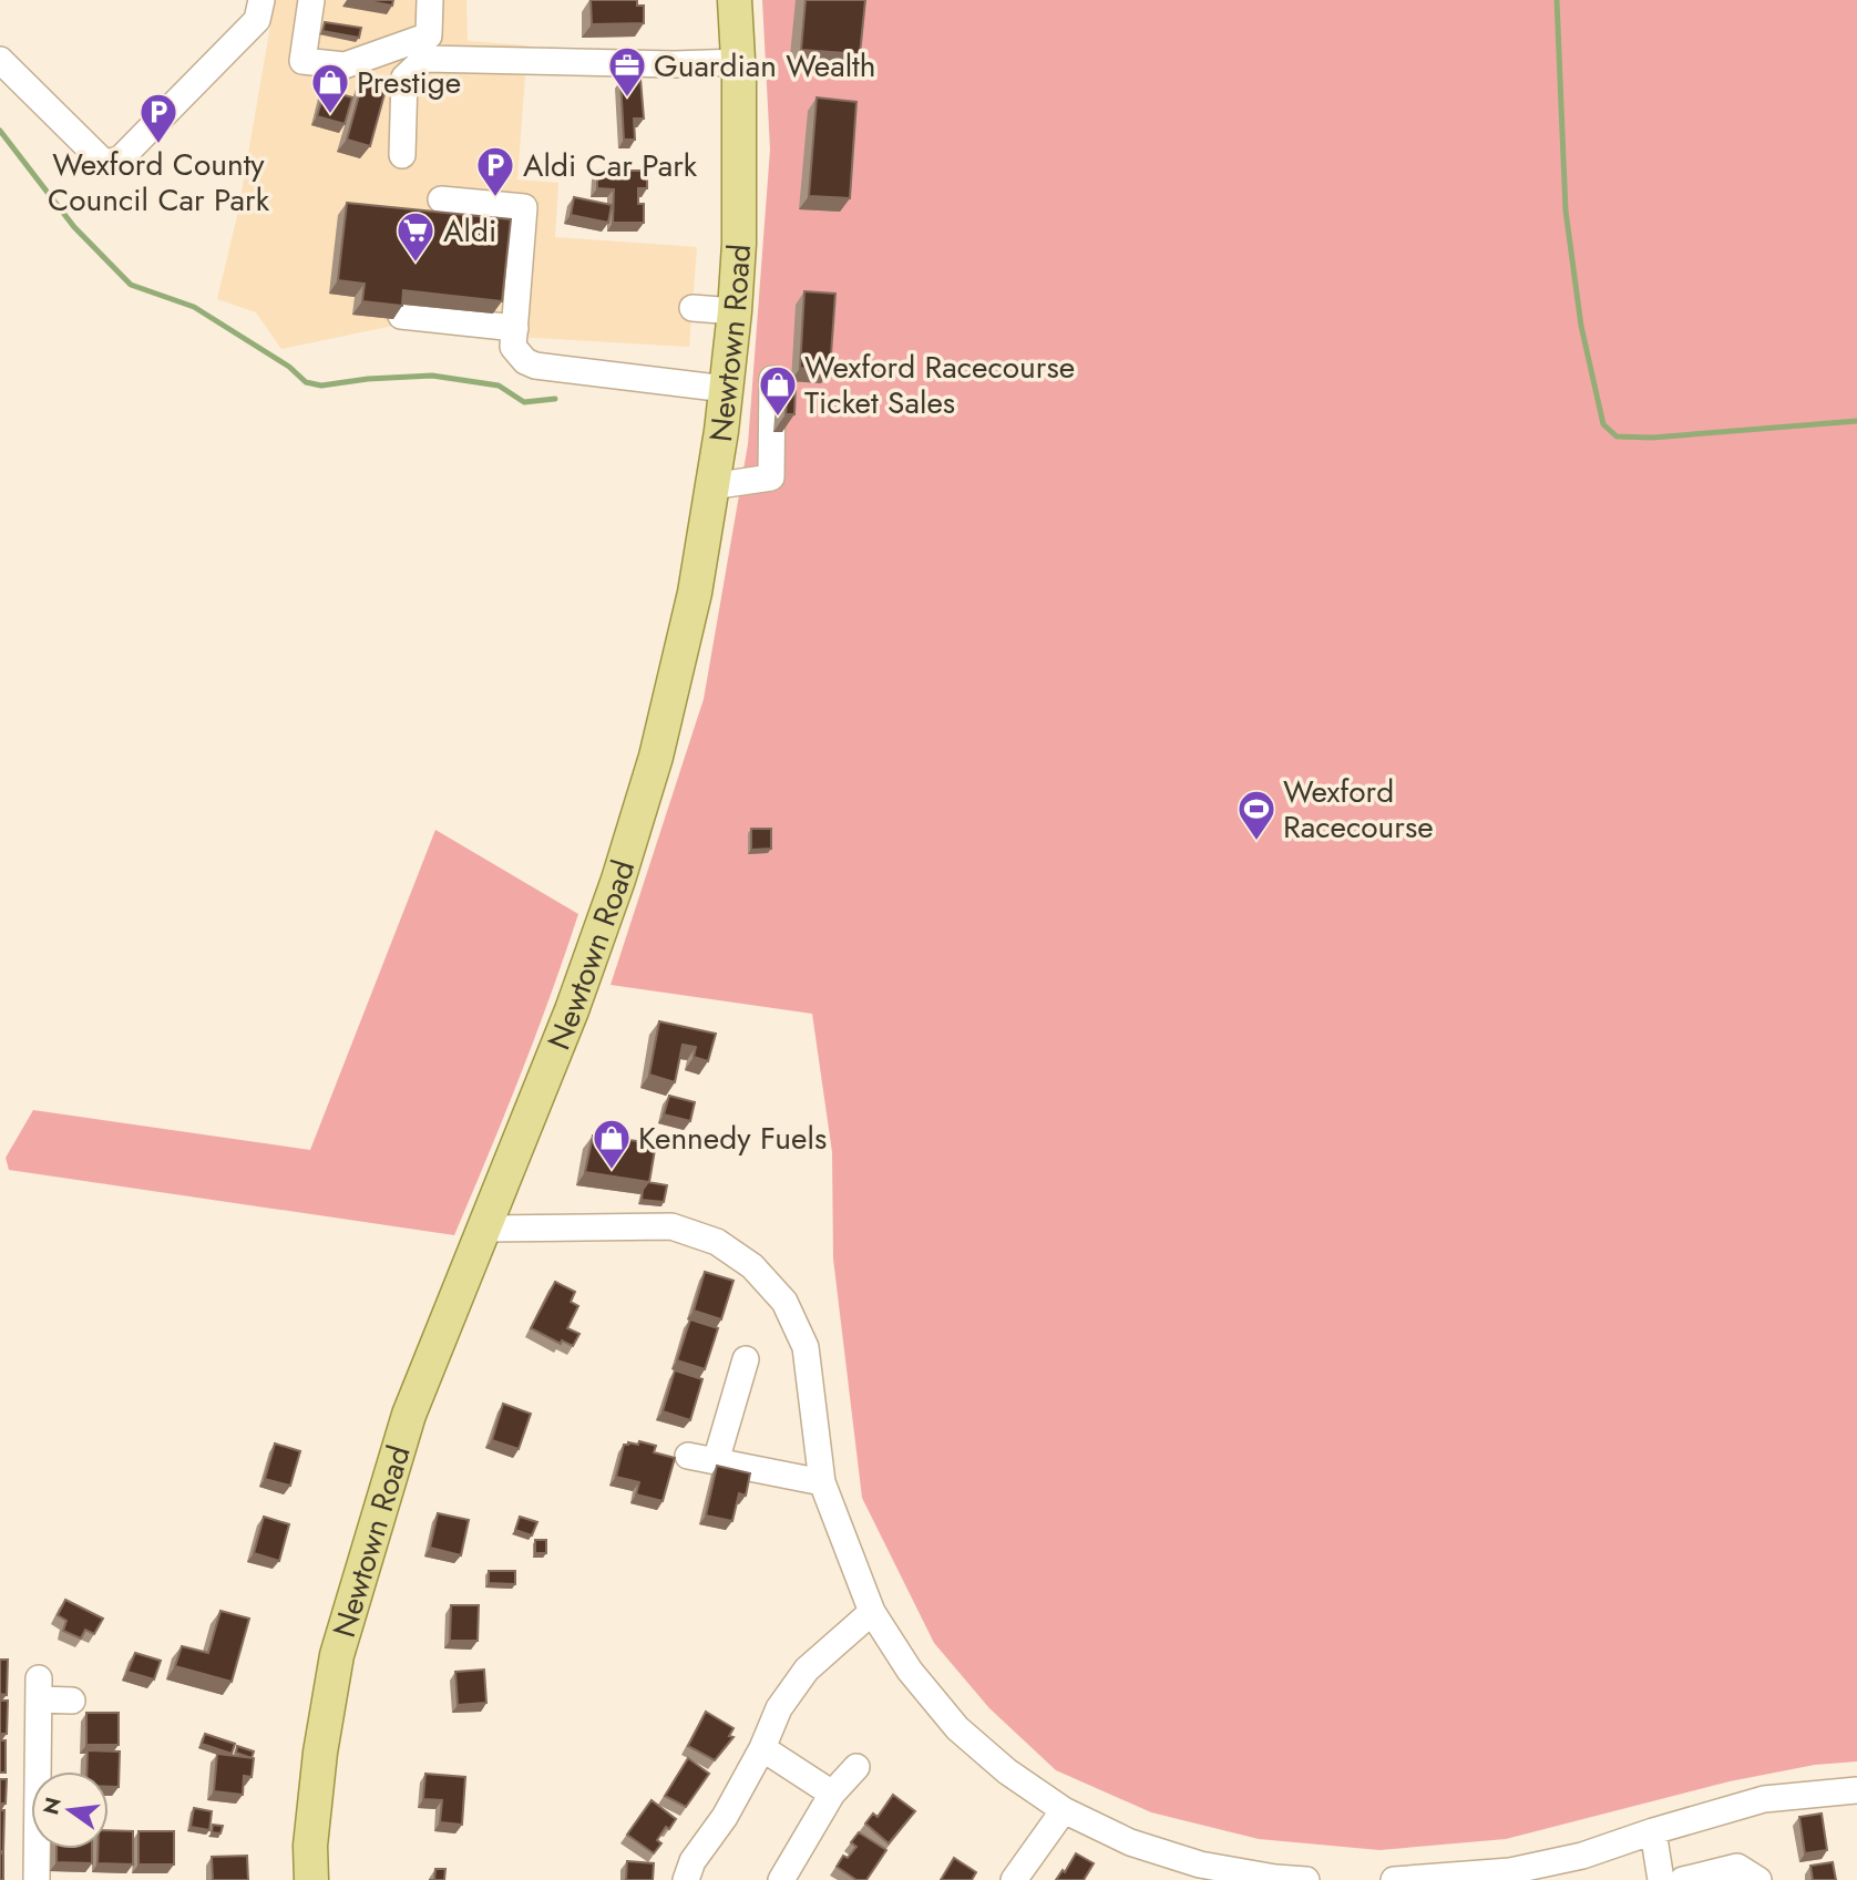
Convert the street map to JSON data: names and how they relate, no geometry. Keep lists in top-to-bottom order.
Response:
{
  "streets": {
    "main road": ["Newtown Road"]
  },
  "places": {
    "office": ["Guardian Wealth"],
    "shop": ["Prestige", "Wexford Racecourse Ticket Sales", "Kennedy Fuels"],
    "parking": ["Wexford County Council Car Park", "Aldi Car Park"],
    "supermarket": ["Aldi"],
    "sports": ["Wexford Racecourse"]
  },
  "north": "left"
}
